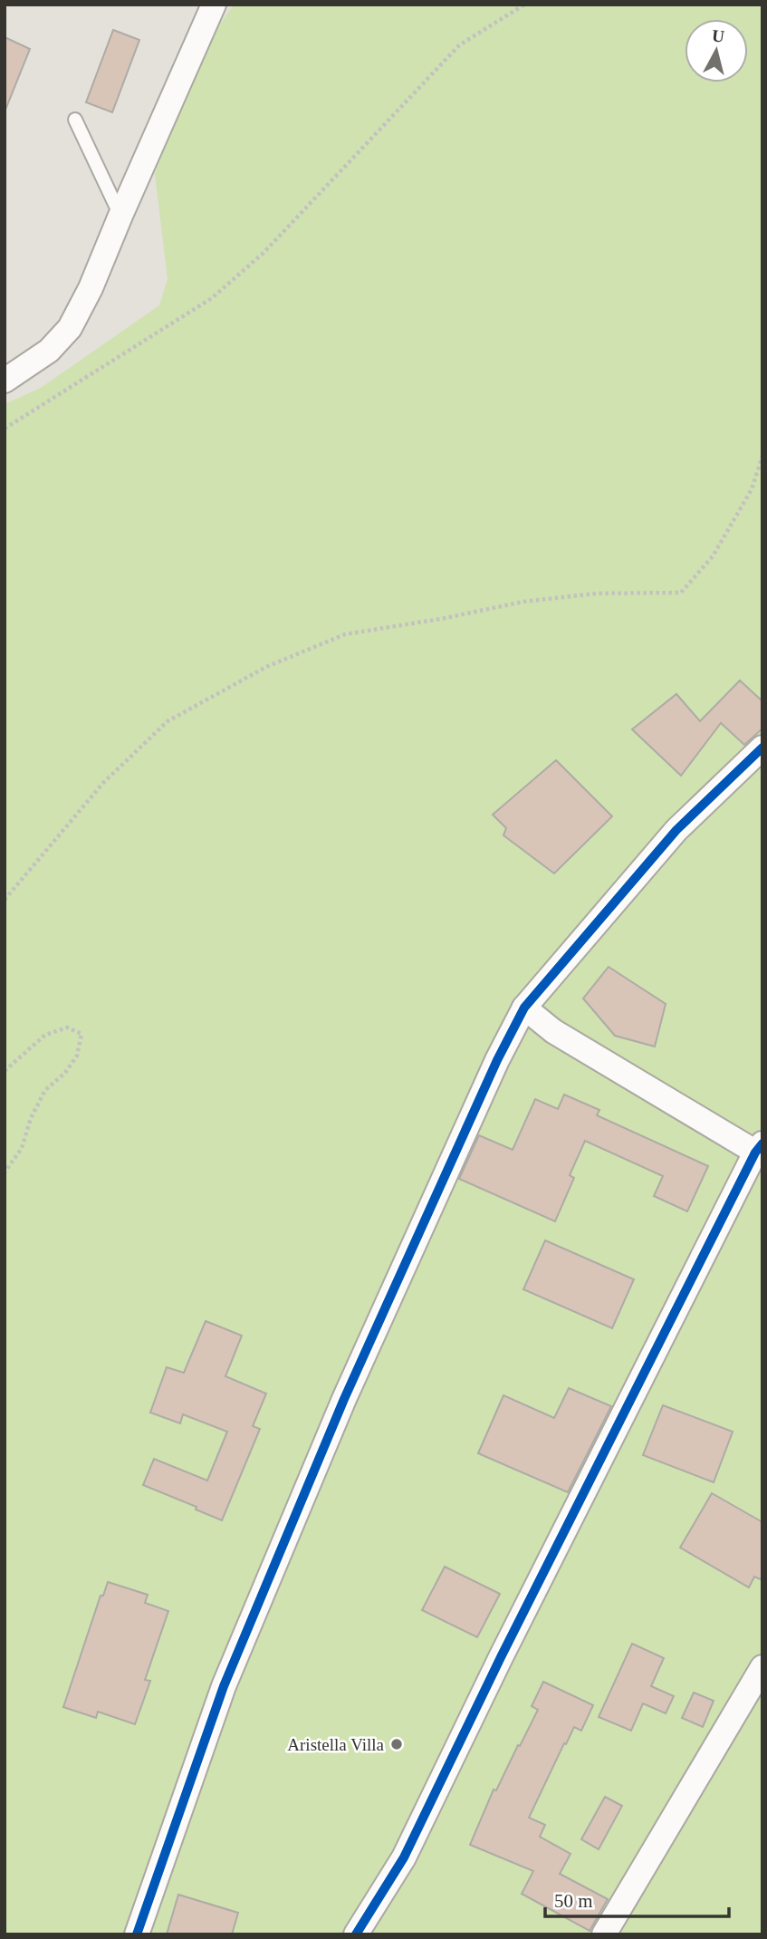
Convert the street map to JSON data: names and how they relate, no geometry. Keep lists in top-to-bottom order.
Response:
{
  "places": ["Aristella Villa"],
  "scale_bar": "50 m",
  "north": "top"
}
